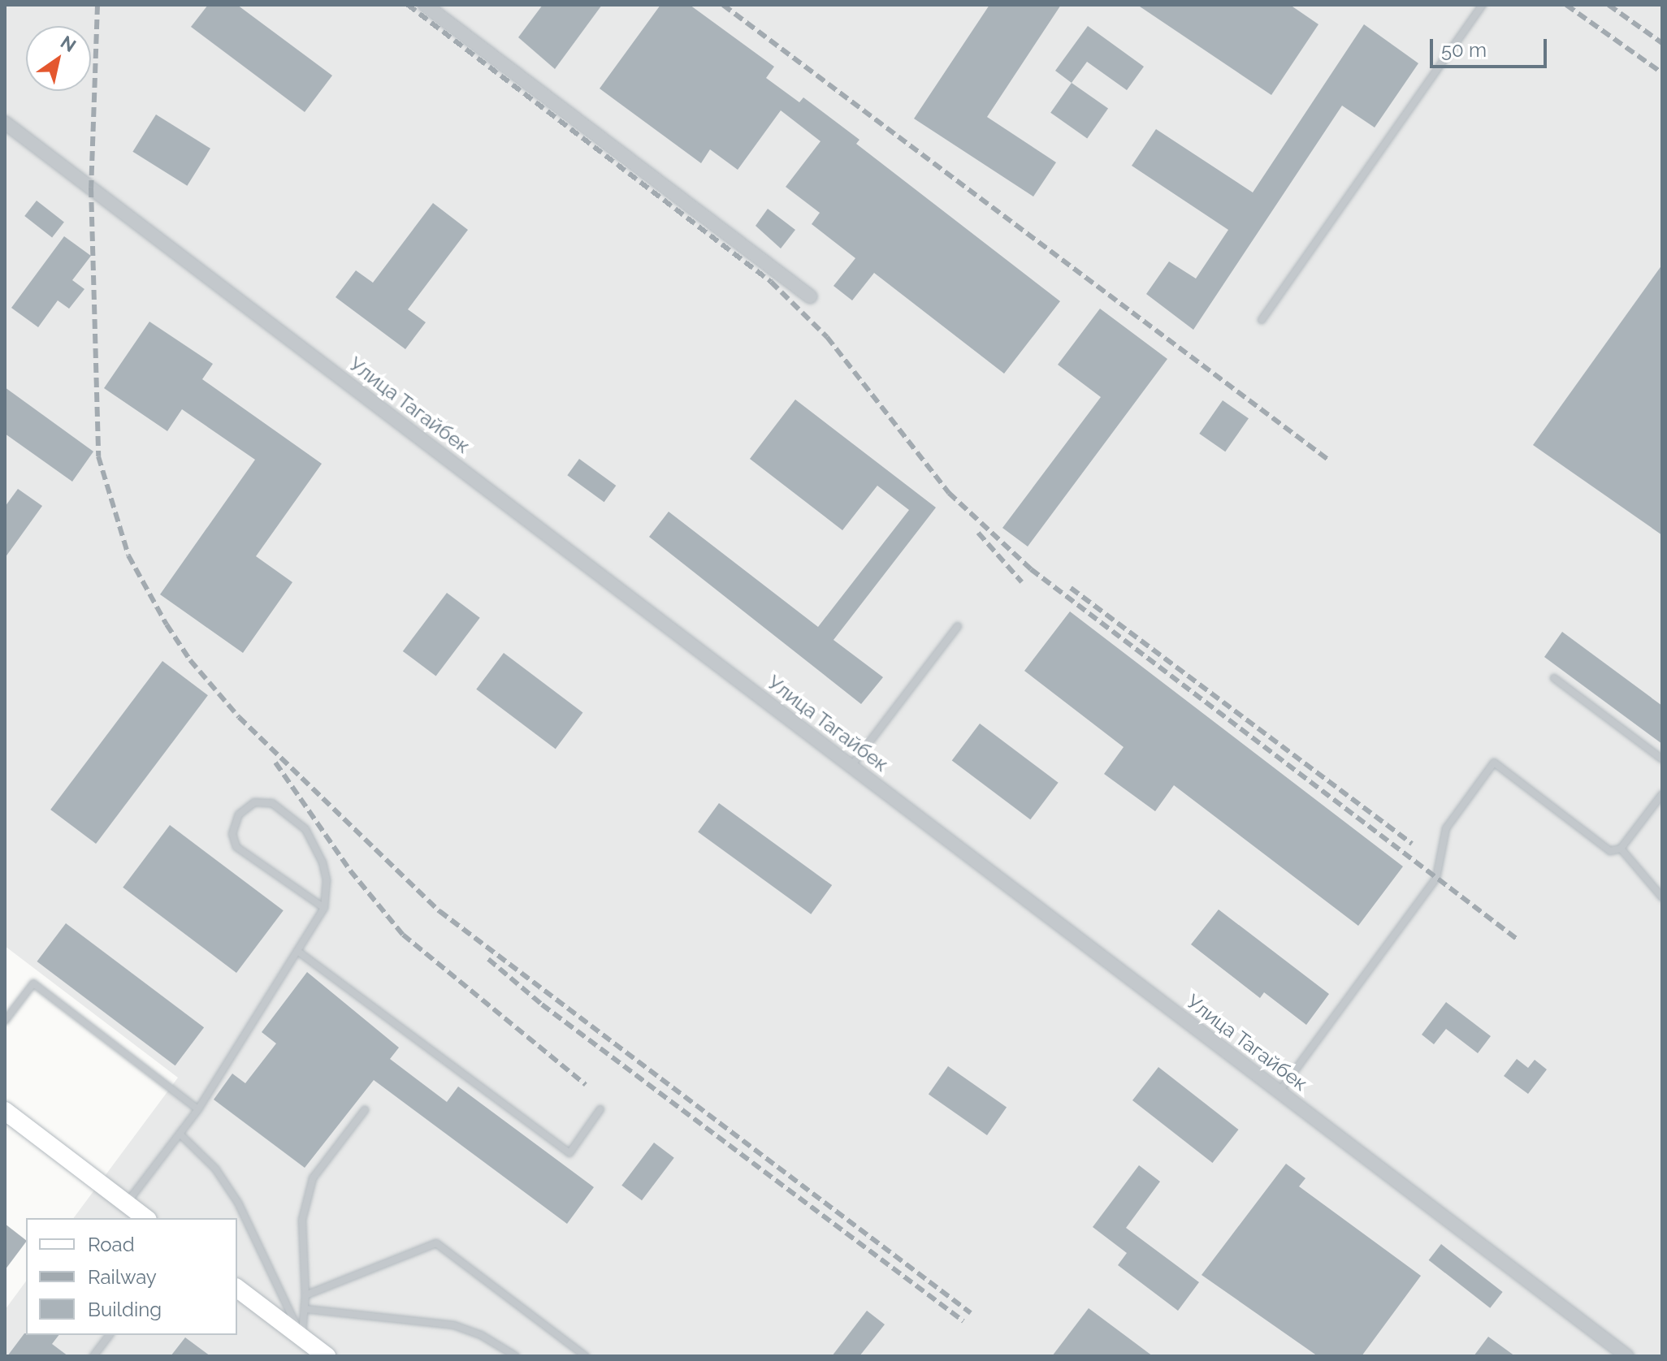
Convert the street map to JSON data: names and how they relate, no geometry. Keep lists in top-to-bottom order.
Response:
{
  "streets": {
    "street": ["Улица Тагайбек"]
  },
  "legend": ["Road", "Railway", "Building"],
  "scale_bar": "50 m",
  "north": "top right"
}
